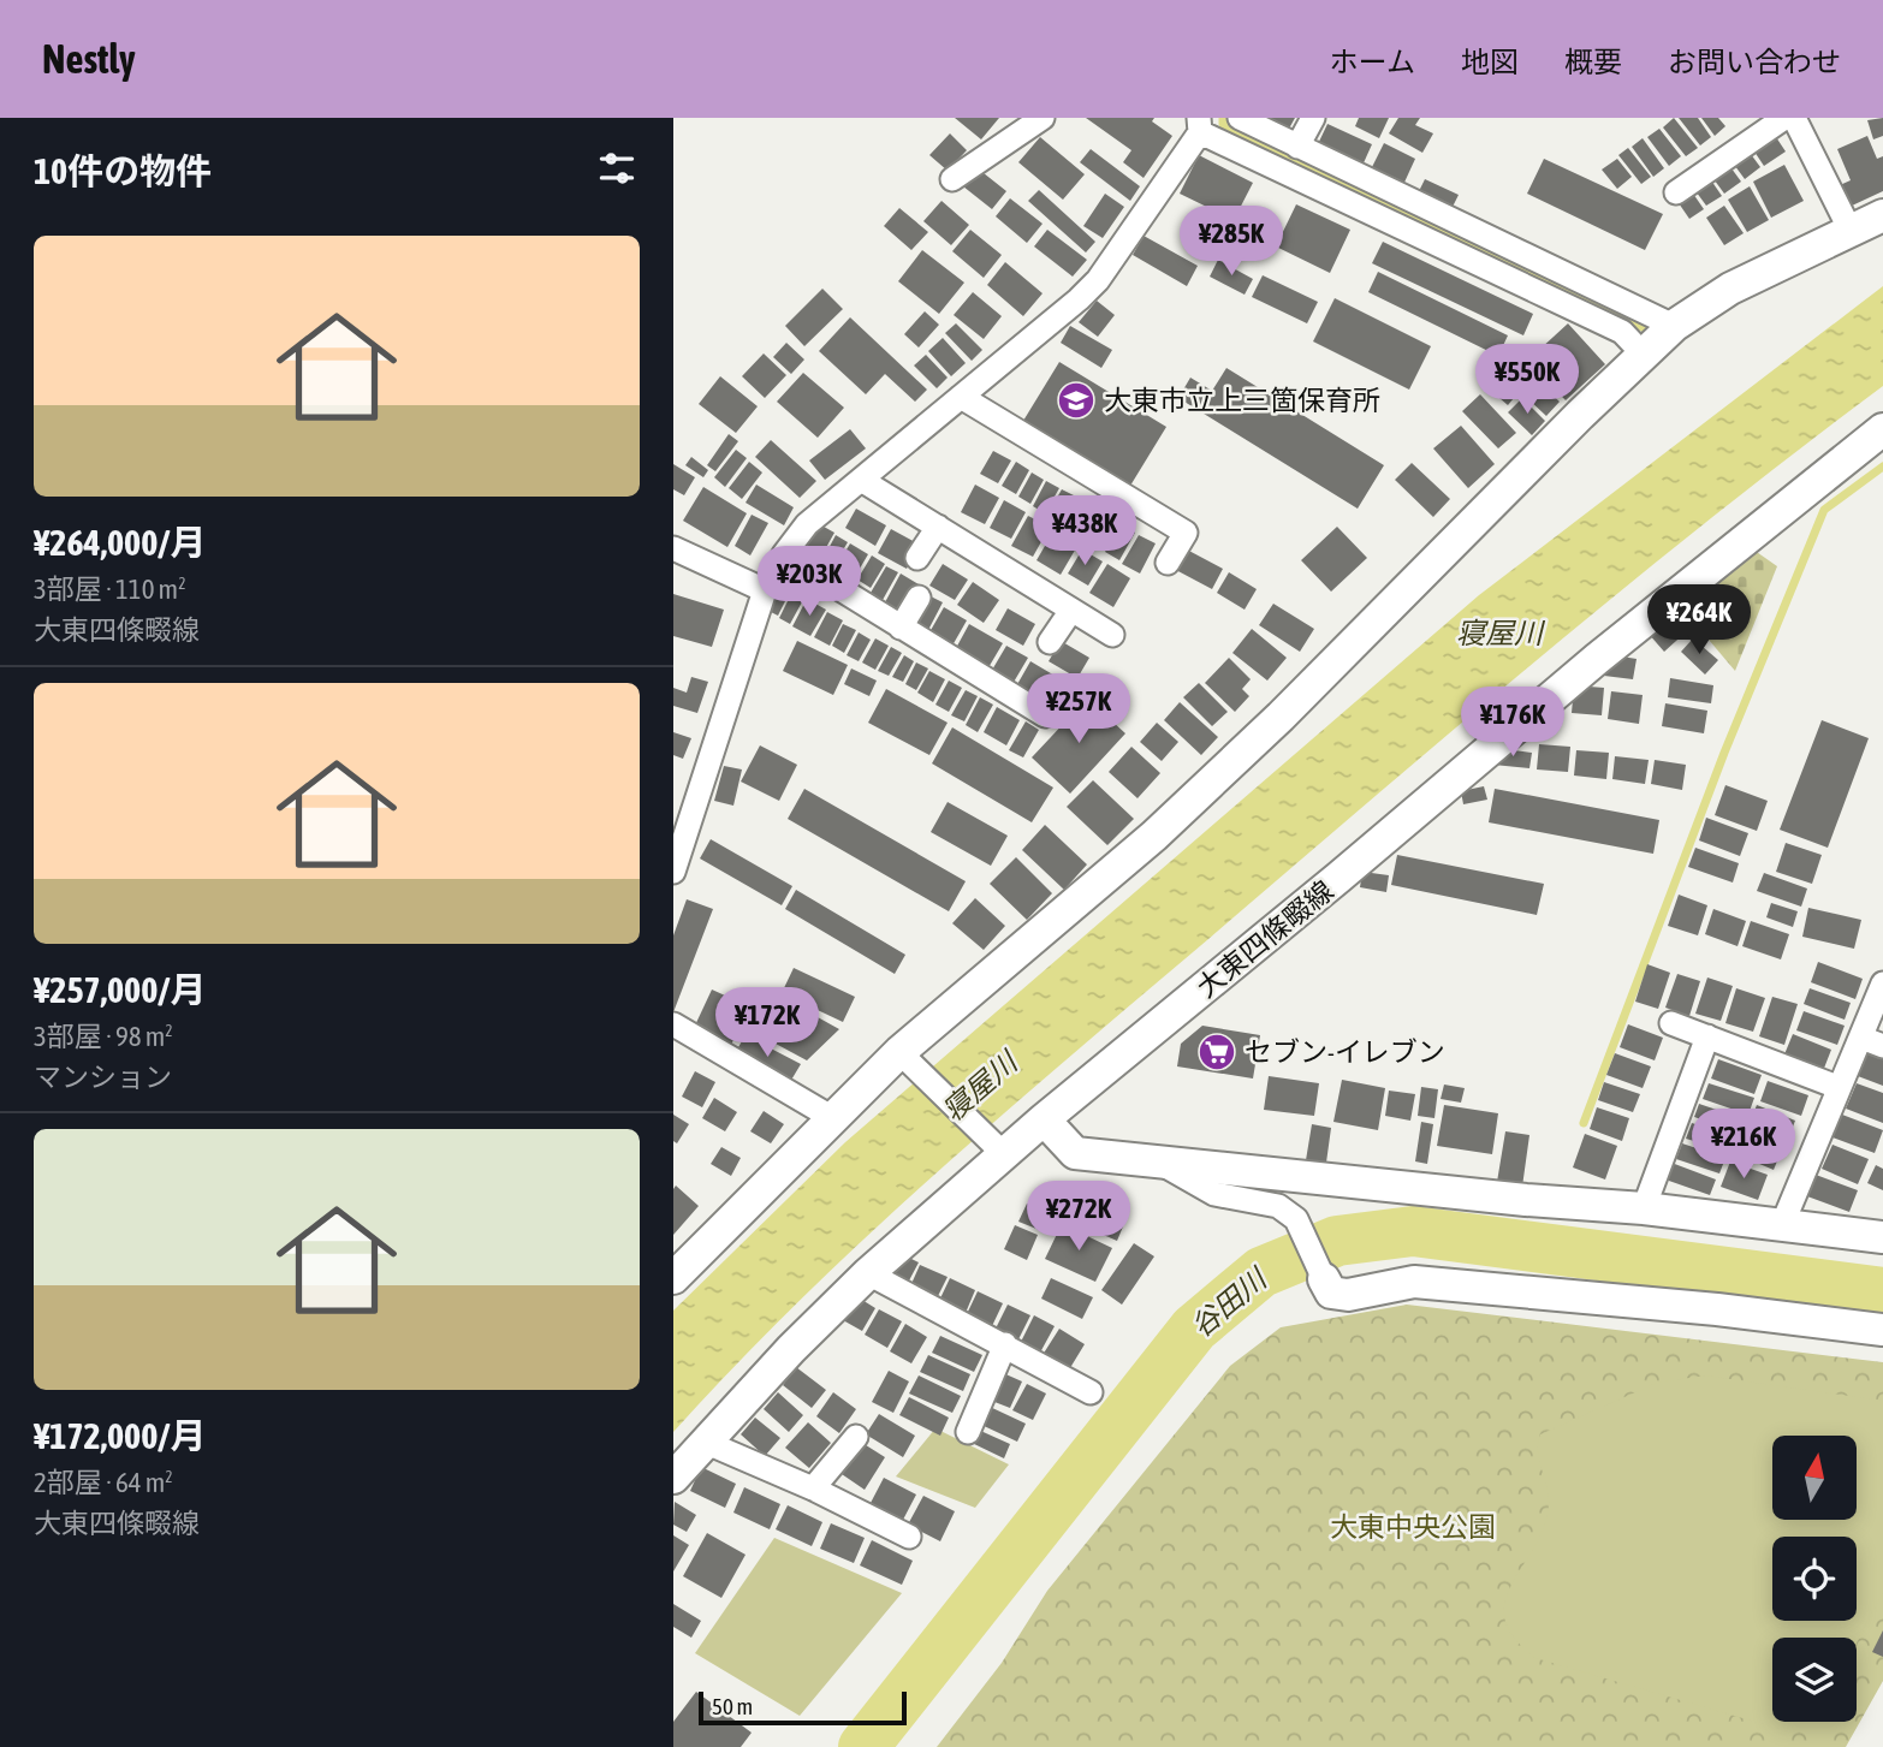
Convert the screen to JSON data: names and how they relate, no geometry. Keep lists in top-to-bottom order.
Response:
{
  "streets": {
    "street": ["大東四條畷線"]
  },
  "water": ["寝屋川", "谷田川"],
  "parks": ["大東中央公園"],
  "places": {
    "school or university": ["大東市立上三箇保育所"],
    "supermarket": ["セブン-イレブン"]
  },
  "scale_bar": "50 m",
  "north": "top",
  "page": {
    "header": "Nestly",
    "nav": [
      "ホーム",
      "地図",
      "概要",
      "お問い合わせ"
    ],
    "heading": "10件の物件",
    "price": [
      "¥285K",
      "¥550K",
      "¥438K",
      "¥203K",
      "¥264K",
      "¥257K",
      "¥176K",
      "¥172K",
      "¥216K",
      "¥272K"
    ],
    "list": [
      {
        "name": "¥264,000/月",
        "note": "3部屋 · 110 m² · 大東四條畷線"
      },
      {
        "name": "¥257,000/月",
        "note": "3部屋 · 98 m² · マンション"
      },
      {
        "name": "¥172,000/月",
        "note": "2部屋 · 64 m² · 大東四條畷線"
      }
    ],
    "scale": "50 m"
  }
}
